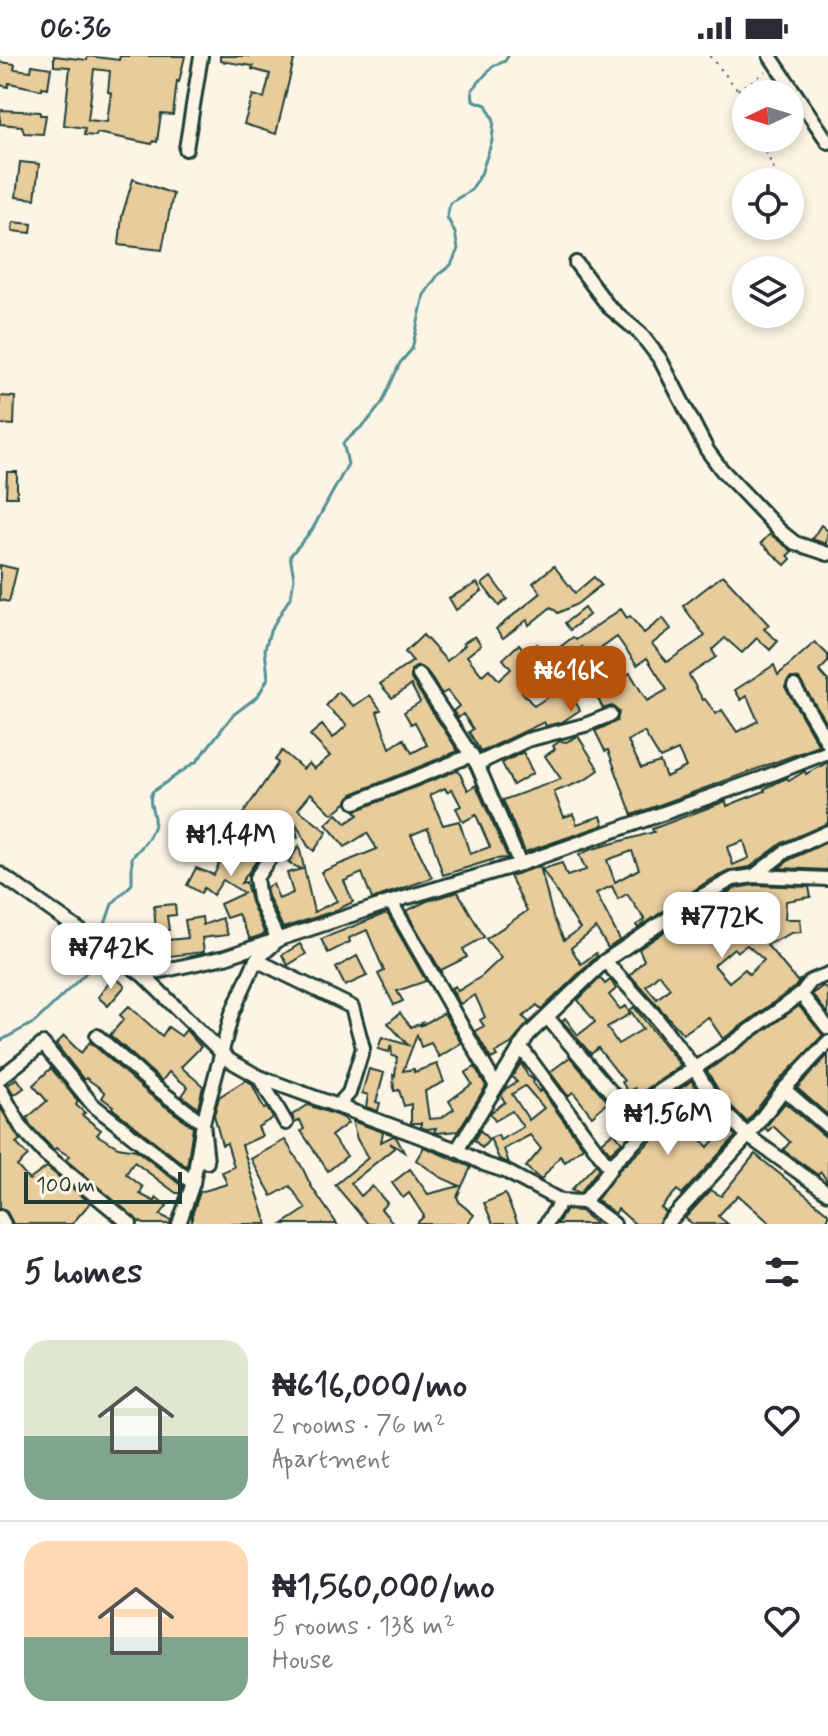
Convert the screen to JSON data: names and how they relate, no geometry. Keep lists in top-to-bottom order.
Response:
{
  "scale_bar": "100 m",
  "north": "left",
  "page": {
    "status": "06:36",
    "price": [
      "₦616K",
      "₦1.44M",
      "₦772K",
      "₦742K",
      "₦1.56M"
    ],
    "scale": "100 m",
    "heading": "5 homes",
    "list": [
      {
        "name": "₦616,000/mo",
        "note": "2 rooms · 76 m² · Apartment"
      },
      {
        "name": "₦1,560,000/mo",
        "note": "5 rooms · 138 m² · House"
      }
    ]
  }
}
